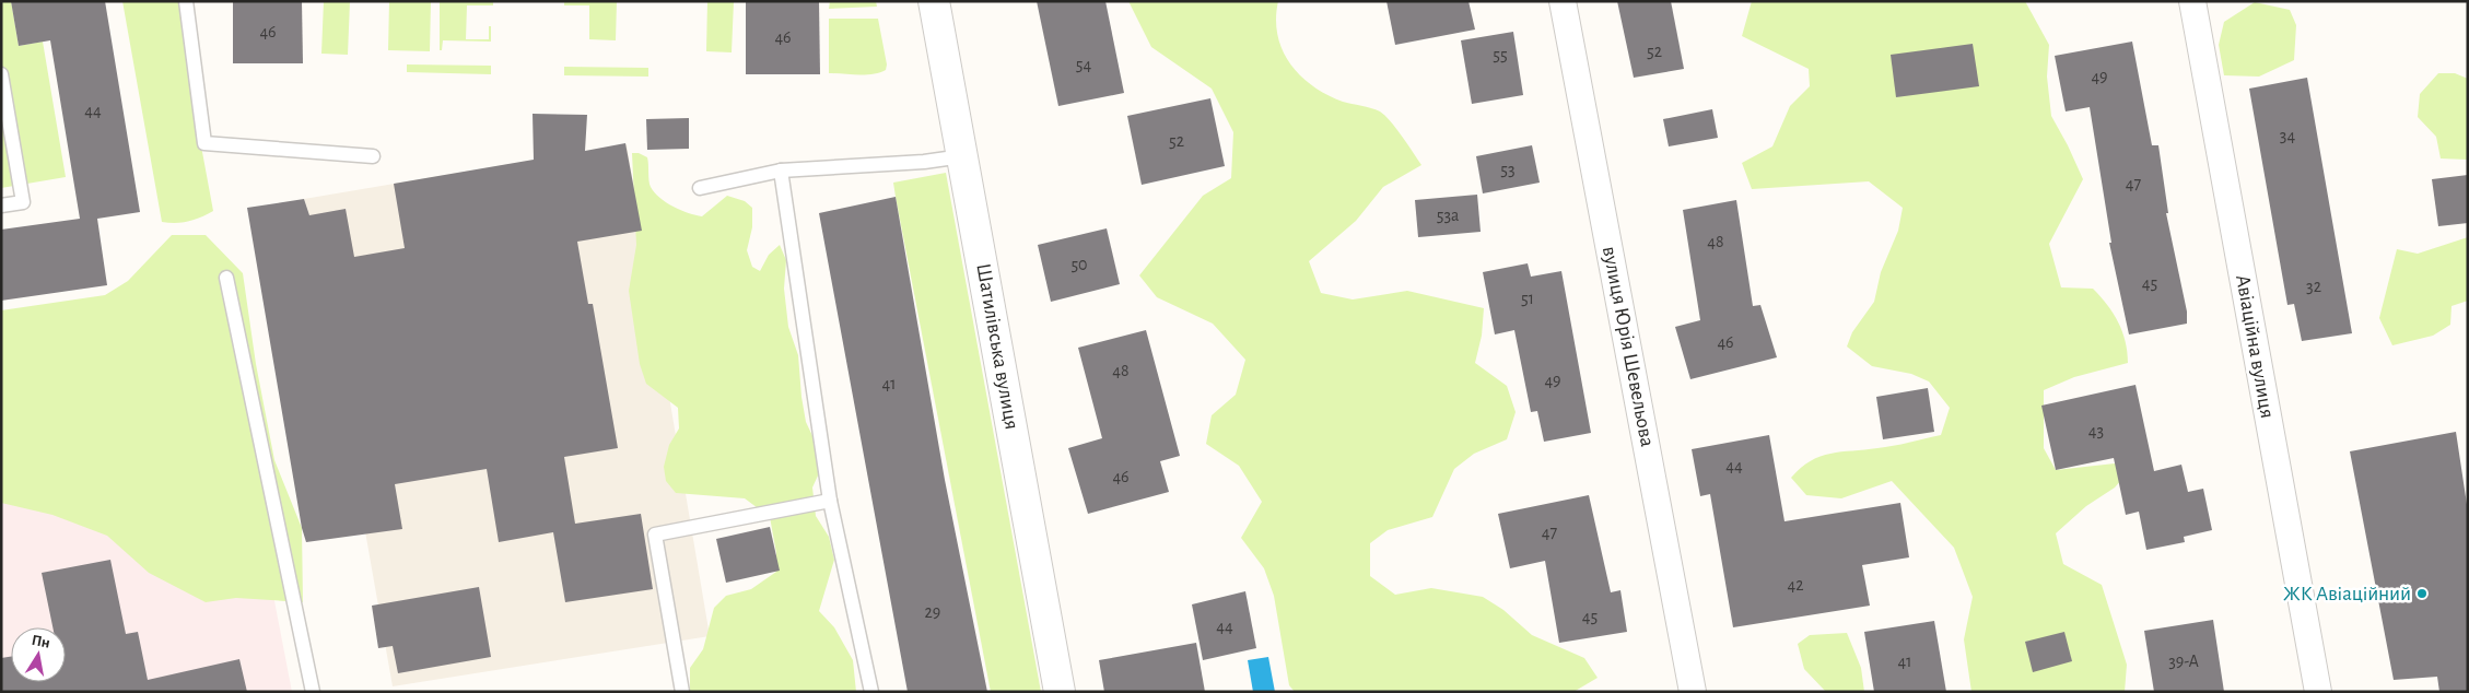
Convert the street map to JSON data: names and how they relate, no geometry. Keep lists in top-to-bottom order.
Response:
{
  "streets": {
    "street": ["Шатилівська вулиця", "вулиця Юрія Шевельова", "Авіаційна вулиця"]
  },
  "places": ["ЖК Авіаційний"],
  "house_numbers": [
    "46",
    "46",
    "52",
    "55",
    "54",
    "49",
    "44",
    "34",
    "52",
    "53",
    "47",
    "53а",
    "48",
    "50",
    "45",
    "32",
    "51",
    "46",
    "48",
    "49",
    "41",
    "43",
    "44",
    "46",
    "47",
    "42",
    "29",
    "45",
    "44",
    "41",
    "39-А"
  ],
  "north": "top"
}
